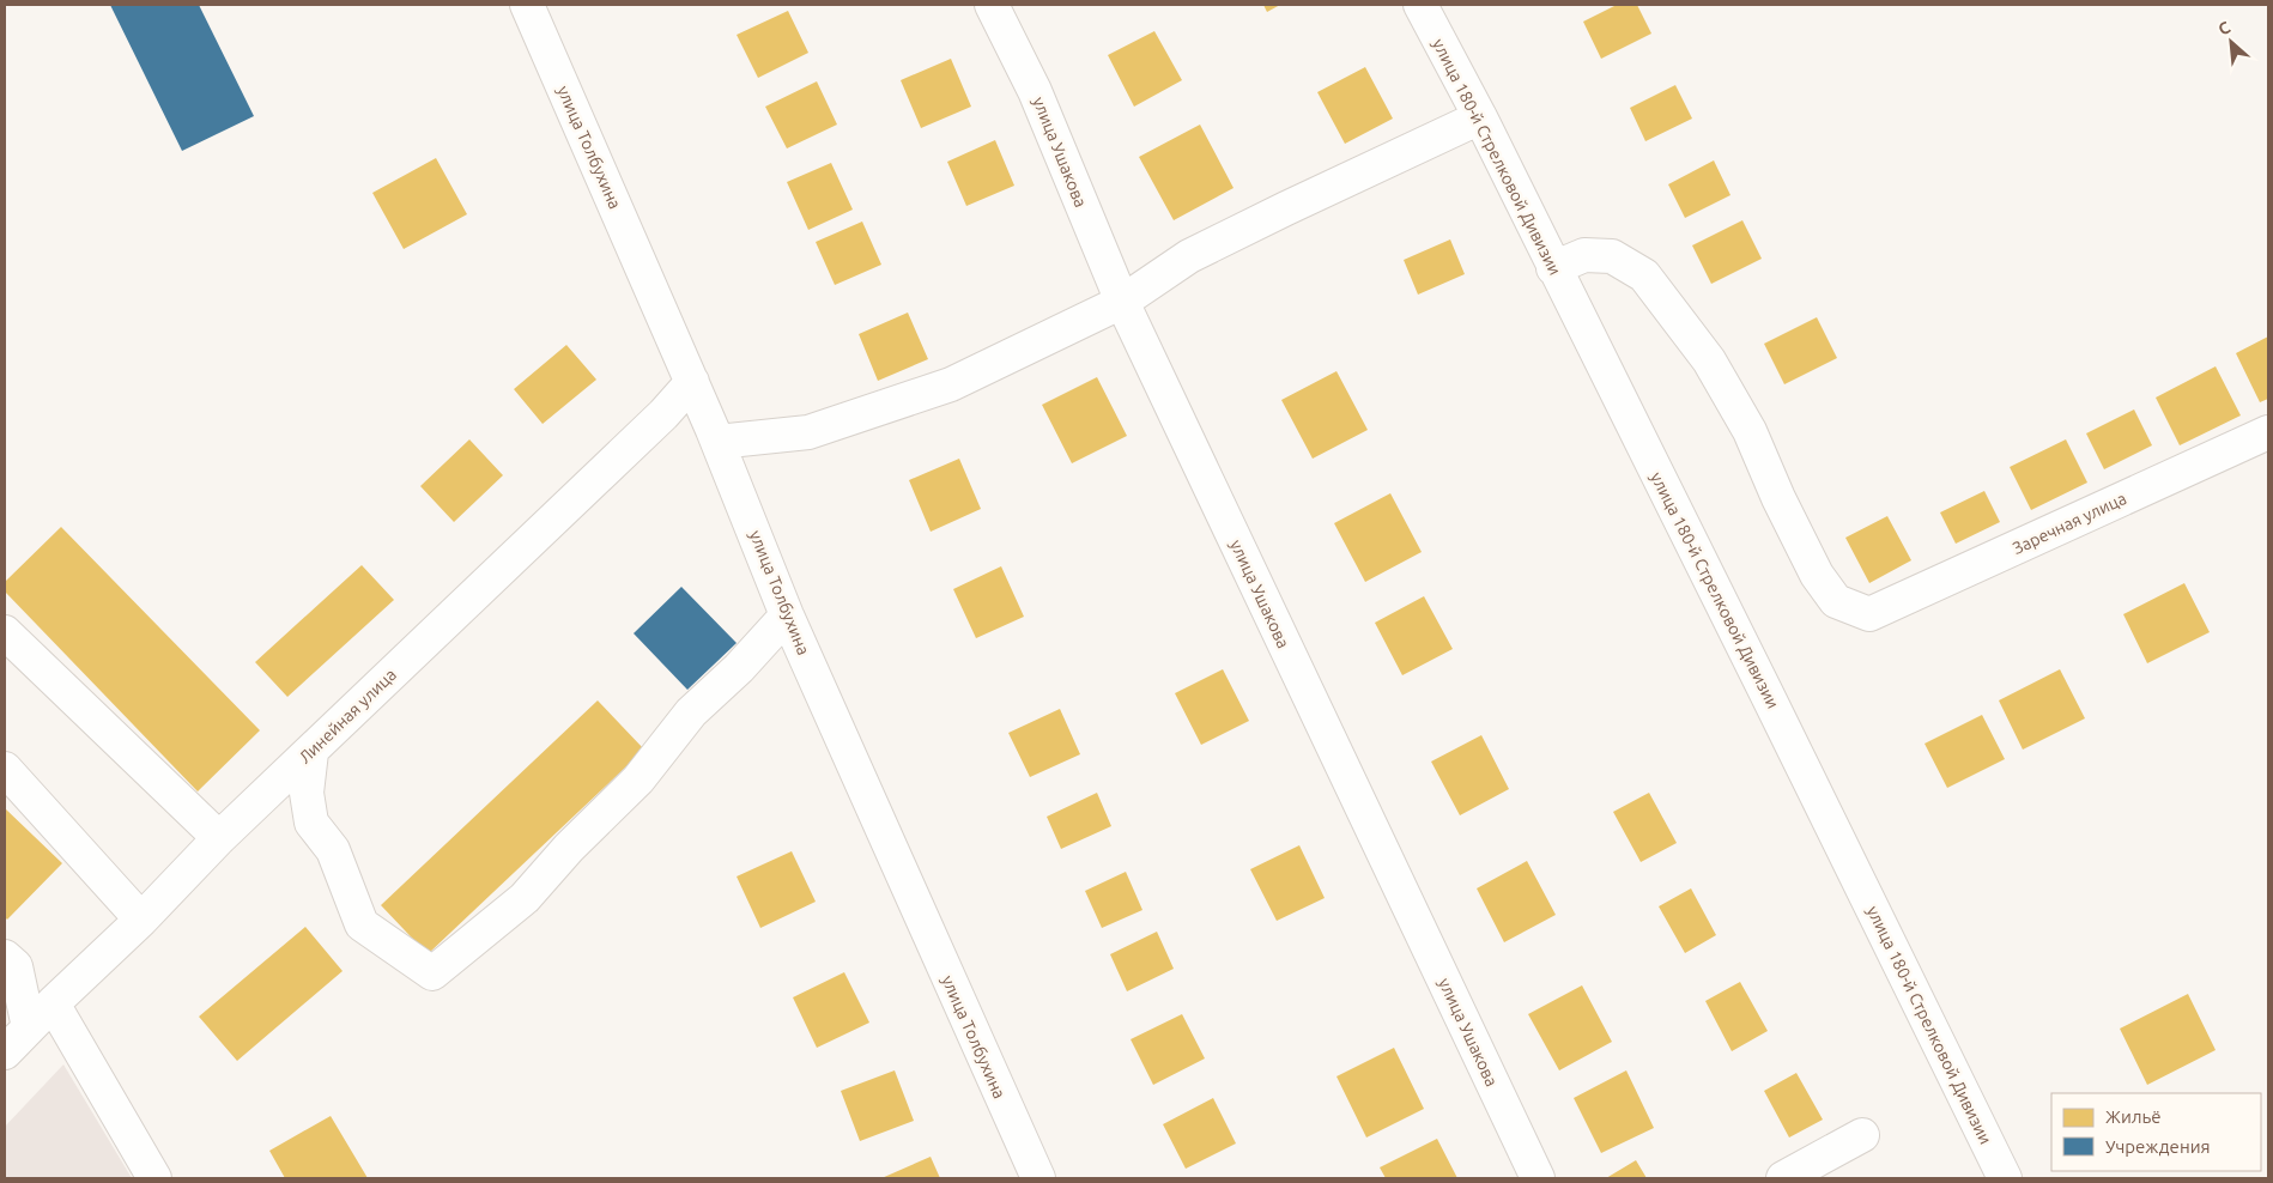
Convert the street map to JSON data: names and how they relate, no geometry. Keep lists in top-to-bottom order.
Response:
{
  "streets": {
    "street": [
      "улица Толбухина",
      "улица Ушакова",
      "улица 180-й Стрелковой Дивизии",
      "Заречная улица",
      "Линейная улица"
    ]
  },
  "crossings": [
    ["улица Толбухина", "Линейная улица"],
    ["улица 180-й Стрелковой Дивизии", "Заречная улица"]
  ],
  "legend": ["Жильё", "Учреждения"],
  "north": "top left"
}
